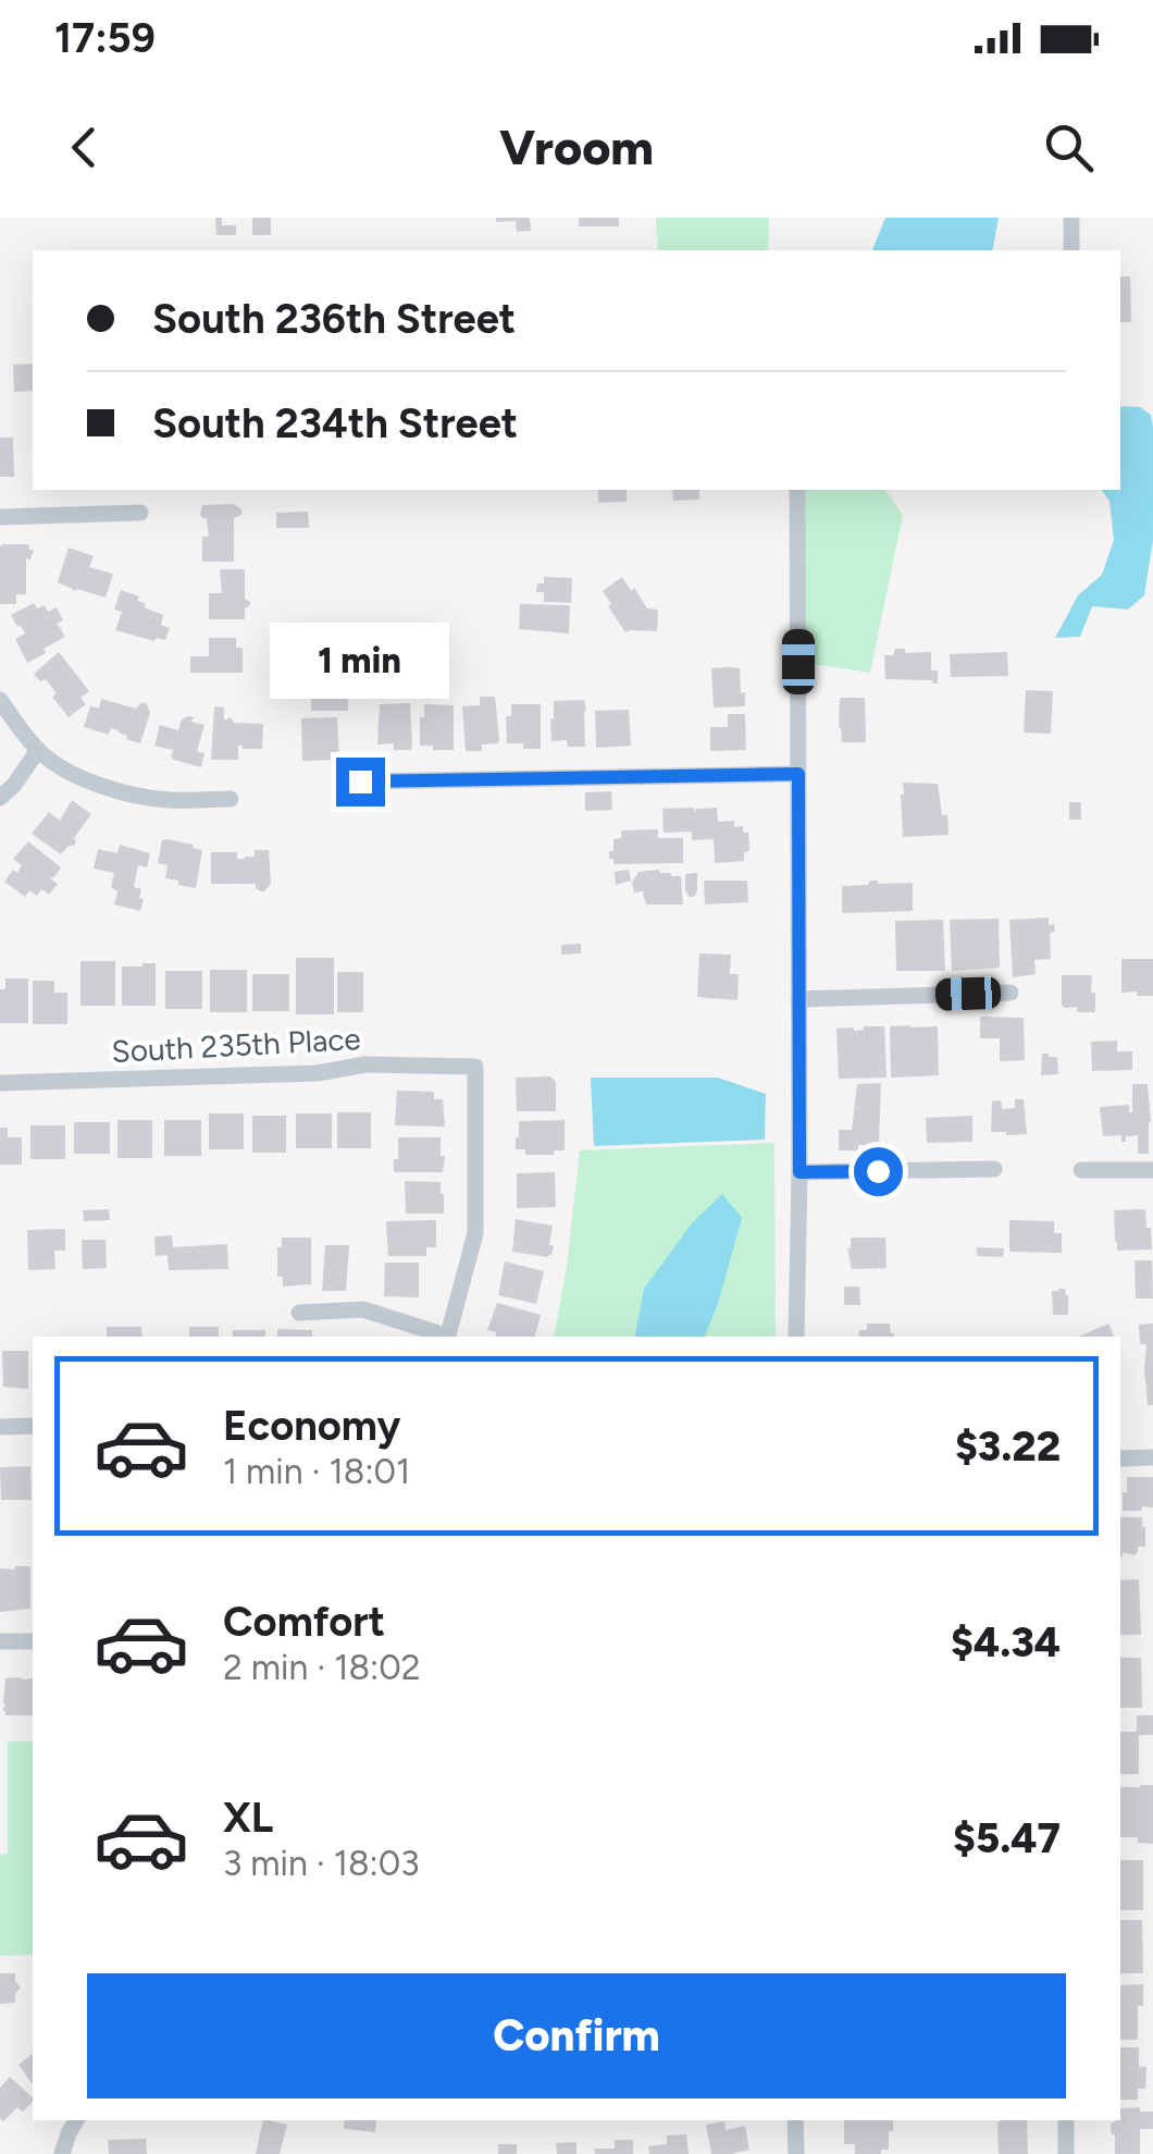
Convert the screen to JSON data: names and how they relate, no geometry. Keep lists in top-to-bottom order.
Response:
{
  "streets": {
    "street": ["South 235th Place"]
  },
  "page": {
    "status": "17:59",
    "header": "Vroom",
    "banner": ["South 236th Street", "South 234th Street"],
    "bubble": "1 min",
    "list": [
      {
        "name": "Economy",
        "note": "1 min · 18:01",
        "value": "$3.22"
      },
      {
        "name": "Comfort",
        "note": "2 min · 18:02",
        "value": "$4.34"
      },
      {
        "name": "XL",
        "note": "3 min · 18:03",
        "value": "$5.47"
      }
    ],
    "buttons": "Confirm"
  }
}
